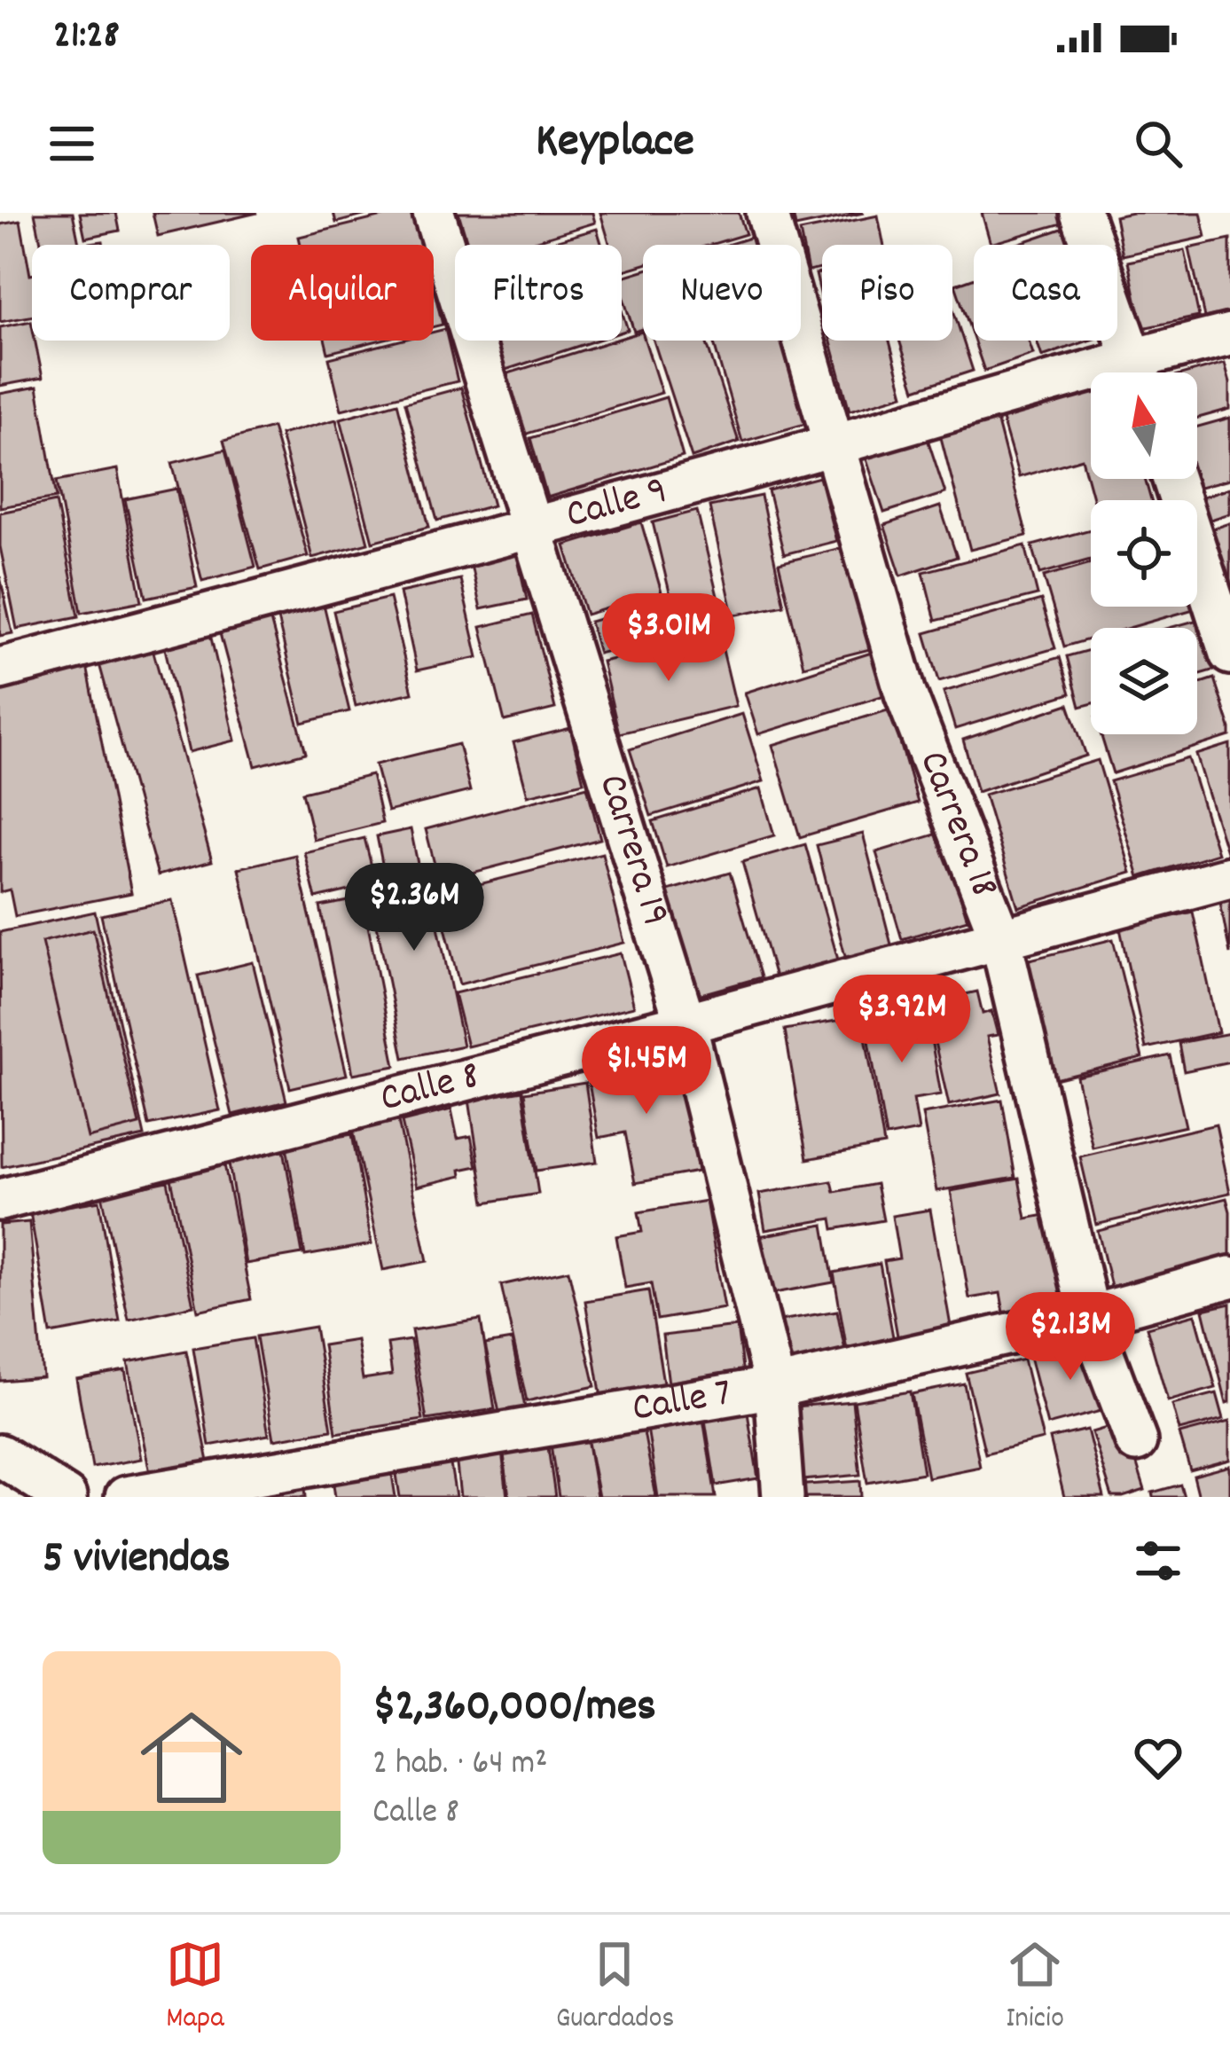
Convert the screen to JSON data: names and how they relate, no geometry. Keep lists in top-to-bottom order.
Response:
{
  "streets": {
    "street": [
      "Calle 9",
      "Carrera 18",
      "Carrera 19",
      "Calle 8",
      "Calle 7"
    ]
  },
  "crossings": [
    ["Calle 9", "Carrera 18"],
    ["Calle 9", "Carrera 19"],
    ["Carrera 18", "Calle 8"],
    ["Carrera 18", "Calle 7"],
    ["Carrera 19", "Calle 8"],
    ["Carrera 19", "Calle 7"]
  ],
  "north": "top",
  "page": {
    "status": "21:28",
    "header": "Keyplace",
    "chip": [
      "Comprar",
      "Alquilar",
      "Filtros",
      "Nuevo",
      "Piso",
      "Casa"
    ],
    "price": [
      "$3.01M",
      "$2.36M",
      "$3.92M",
      "$1.45M",
      "$2.13M"
    ],
    "heading": "5 viviendas",
    "list": [
      {
        "name": "$2,360,000/mes",
        "note": "2 hab. · 64 m² · Calle 8"
      }
    ],
    "tabs": ["Mapa", "Guardados", "Inicio"]
  }
}
